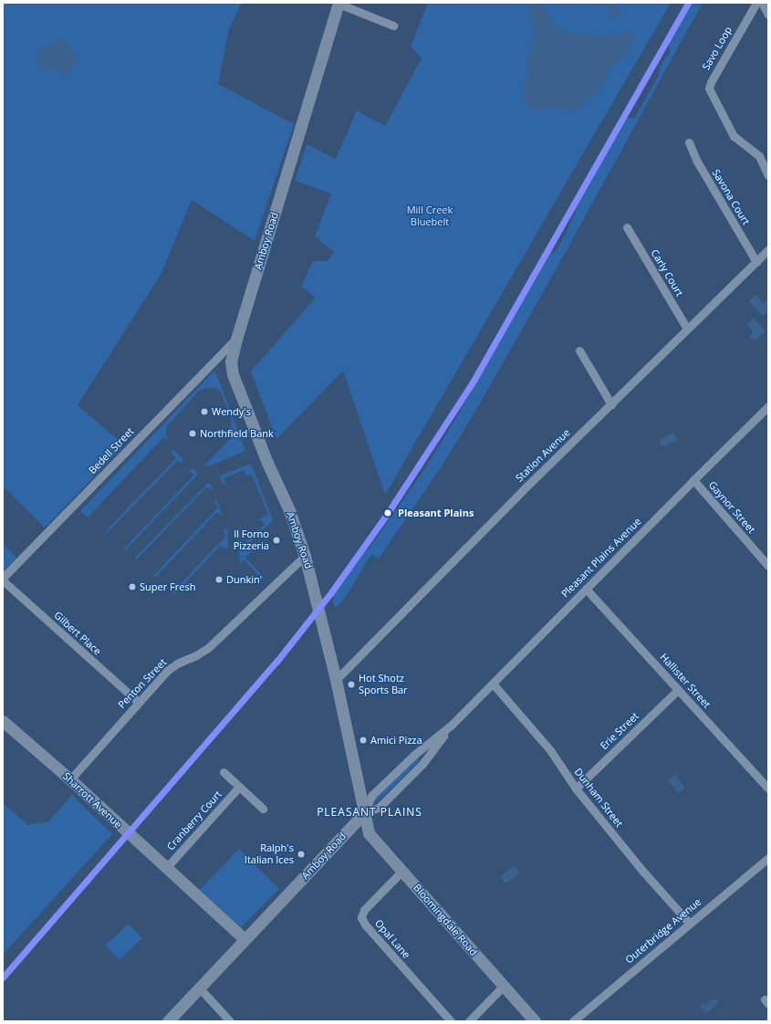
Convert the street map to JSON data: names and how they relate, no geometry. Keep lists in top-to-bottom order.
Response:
{
  "streets": {
    "main road": ["Amboy Road", "Sharrott Avenue", "Bloomingdale Road"],
    "street": [
      "Savo Loop",
      "Savona Court",
      "Carly Court",
      "Bedell Street",
      "Station Avenue",
      "Gaynor Street",
      "Pleasant Plains Avenue",
      "Gilbert Place",
      "Hallister Street",
      "Penton Street",
      "Erie Street",
      "Dunham Street",
      "Cranberry Court",
      "Outerbridge Avenue",
      "Opal Lane"
    ]
  },
  "crossings": [
    ["Savona Court", "Station Avenue"],
    ["Amboy Road", "Bedell Street"],
    ["Amboy Road", "Station Avenue"],
    ["Amboy Road", "Pleasant Plains Avenue"],
    ["Amboy Road", "Penton Street"],
    ["Amboy Road", "Sharrott Avenue"],
    ["Amboy Road", "Bloomingdale Road"],
    ["Carly Court", "Station Avenue"],
    ["Gaynor Street", "Pleasant Plains Avenue"],
    ["Pleasant Plains Avenue", "Hallister Street"],
    ["Pleasant Plains Avenue", "Dunham Street"],
    ["Pleasant Plains Avenue", "Bloomingdale Road"],
    ["Gilbert Place", "Penton Street"],
    ["Hallister Street", "Erie Street"],
    ["Penton Street", "Sharrott Avenue"],
    ["Erie Street", "Dunham Street"],
    ["Dunham Street", "Outerbridge Avenue"],
    ["Sharrott Avenue", "Cranberry Court"],
    ["Bloomingdale Road", "Opal Lane"]
  ],
  "districts": ["PLEASANT PLAINS"],
  "parks": ["Mill Creek Bluebelt"],
  "places": [
    "Wendy's",
    "Northfield Bank",
    "Pleasant Plains",
    "Il Forno Pizzeria",
    "Dunkin'",
    "Super Fresh",
    "Hot Shotz Sports Bar",
    "Amici Pizza",
    "Ralph's Italian Ices"
  ]
}
